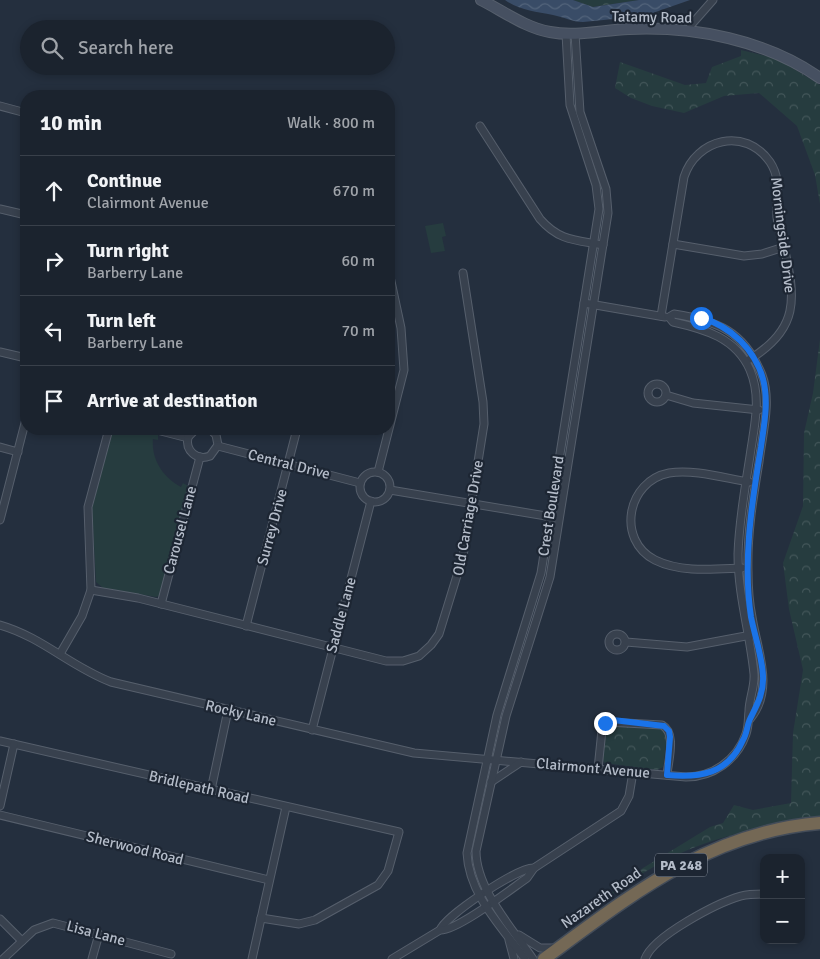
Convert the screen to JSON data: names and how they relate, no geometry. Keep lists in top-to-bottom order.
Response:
{
  "streets": {
    "highway": ["PA 248", "Nazareth Road"],
    "main road": ["Tatamy Road"],
    "street": [
      "Morningside Drive",
      "Central Drive",
      "Crest Boulevard",
      "Old Carriage Drive",
      "Surrey Drive",
      "Carousel Lane",
      "Saddle Lane",
      "Rocky Lane",
      "Clairmont Avenue",
      "Bridlepath Road",
      "Sherwood Road",
      "Lisa Lane"
    ]
  },
  "crossings": [
    ["Tatamy Road", "Crest Boulevard"],
    ["Morningside Drive", "Clairmont Avenue"],
    ["Central Drive", "Surrey Drive"],
    ["Central Drive", "Saddle Lane"],
    ["Crest Boulevard", "Rocky Lane"],
    ["Crest Boulevard", "Clairmont Avenue"],
    ["Old Carriage Drive", "Surrey Drive"],
    ["Old Carriage Drive", "Carousel Lane"],
    ["Old Carriage Drive", "Saddle Lane"],
    ["Saddle Lane", "Rocky Lane"],
    ["Rocky Lane", "Clairmont Avenue"]
  ],
  "page": {
    "search": "Search here",
    "heading": ["10 min", "Walk · 800 m"],
    "list": [
      ["Continue", "Clairmont Avenue", "670 m"],
      ["Turn right", "Barberry Lane", "60 m"],
      ["Turn left", "Barberry Lane", "70 m"],
      "Arrive at destination"
    ],
    "map_buttons": ["+", "−"]
  }
}
